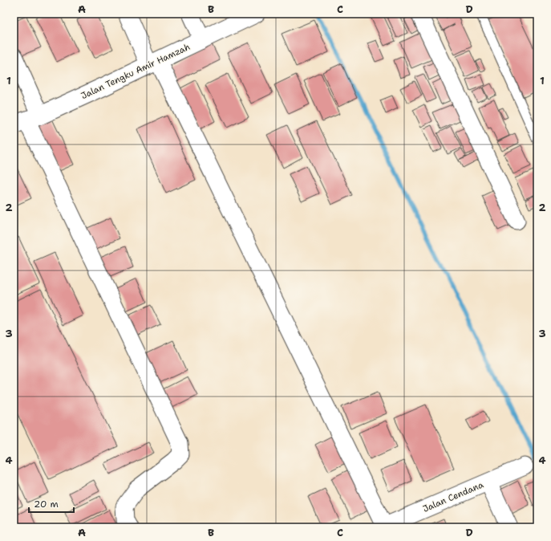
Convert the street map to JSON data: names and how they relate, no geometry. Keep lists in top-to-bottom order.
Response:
{
  "streets": {
    "main road": ["Jalan Tengku Amir Hamzah"],
    "street": ["Jalan Cendana"]
  },
  "scale_bar": "20 m",
  "grid": {
    "columns": [
      "A",
      "B",
      "C",
      "D"
    ],
    "rows": [
      "1",
      "2",
      "3",
      "4"
    ]
  }
}
